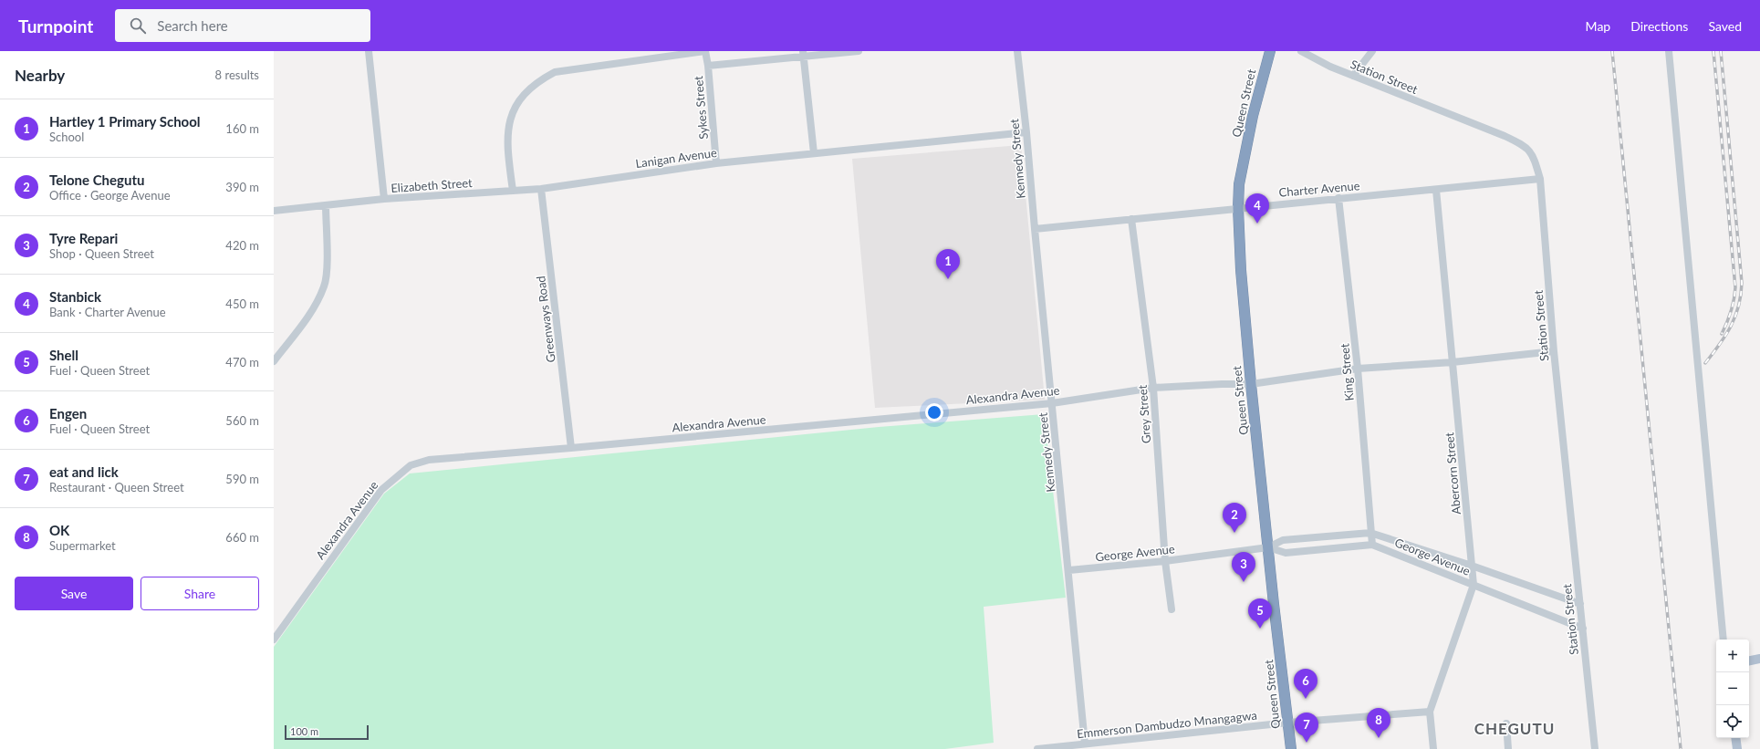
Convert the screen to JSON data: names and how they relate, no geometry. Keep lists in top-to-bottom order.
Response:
{
  "streets": {
    "highway": ["Queen Street"],
    "street": [
      "Station Street",
      "Sykes Street",
      "Lanigan Avenue",
      "Kennedy Street",
      "Elizabeth Street",
      "Charter Avenue",
      "Greenways Road",
      "King Street",
      "Alexandra Avenue",
      "Grey Street",
      "Abercorn Street",
      "George Avenue",
      "Emmerson Dambudzo Mnangagwa"
    ]
  },
  "crossings": [
    ["Station Street", "Charter Avenue"],
    ["Station Street", "Alexandra Avenue"],
    ["Station Street", "George Avenue"],
    ["Queen Street", "Charter Avenue"],
    ["Queen Street", "Alexandra Avenue"],
    ["Queen Street", "George Avenue"],
    ["Queen Street", "Emmerson Dambudzo Mnangagwa"],
    ["Sykes Street", "Lanigan Avenue"],
    ["Lanigan Avenue", "Kennedy Street"],
    ["Lanigan Avenue", "Elizabeth Street"],
    ["Lanigan Avenue", "Greenways Road"],
    ["Kennedy Street", "Charter Avenue"],
    ["Kennedy Street", "Alexandra Avenue"],
    ["Kennedy Street", "George Avenue"],
    ["Kennedy Street", "Emmerson Dambudzo Mnangagwa"],
    ["Elizabeth Street", "Greenways Road"],
    ["Charter Avenue", "King Street"],
    ["Charter Avenue", "Grey Street"],
    ["Charter Avenue", "Abercorn Street"],
    ["Greenways Road", "Alexandra Avenue"],
    ["King Street", "Alexandra Avenue"],
    ["King Street", "George Avenue"],
    ["Alexandra Avenue", "Grey Street"],
    ["Alexandra Avenue", "Abercorn Street"],
    ["Grey Street", "George Avenue"],
    ["Abercorn Street", "George Avenue"],
    ["Abercorn Street", "Emmerson Dambudzo Mnangagwa"]
  ],
  "districts": ["CHEGUTU"],
  "scale_bar": "100 m",
  "page": {
    "header": "Turnpoint",
    "search": "Search here",
    "nav": ["Map", "Directions", "Saved"],
    "heading": ["Nearby", "8 results"],
    "list": [
      {
        "mark": "1",
        "name": "Hartley 1 Primary School",
        "note": "School",
        "value": "160 m"
      },
      {
        "mark": "2",
        "name": "Telone Chegutu",
        "note": "Office · George Avenue",
        "value": "390 m"
      },
      {
        "mark": "3",
        "name": "Tyre Repari",
        "note": "Shop · Queen Street",
        "value": "420 m"
      },
      {
        "mark": "4",
        "name": "Stanbick",
        "note": "Bank · Charter Avenue",
        "value": "450 m"
      },
      {
        "mark": "5",
        "name": "Shell",
        "note": "Fuel · Queen Street",
        "value": "470 m"
      },
      {
        "mark": "6",
        "name": "Engen",
        "note": "Fuel · Queen Street",
        "value": "560 m"
      },
      {
        "mark": "7",
        "name": "eat and lick",
        "note": "Restaurant · Queen Street",
        "value": "590 m"
      },
      {
        "mark": "8",
        "name": "OK",
        "note": "Supermarket",
        "value": "660 m"
      }
    ],
    "pins": [
      "4",
      "1",
      "2",
      "3",
      "5",
      "6",
      "8",
      "7"
    ],
    "buttons": ["Save", "Share"],
    "map_buttons": ["+", "−"],
    "scale": "100 m"
  }
}
